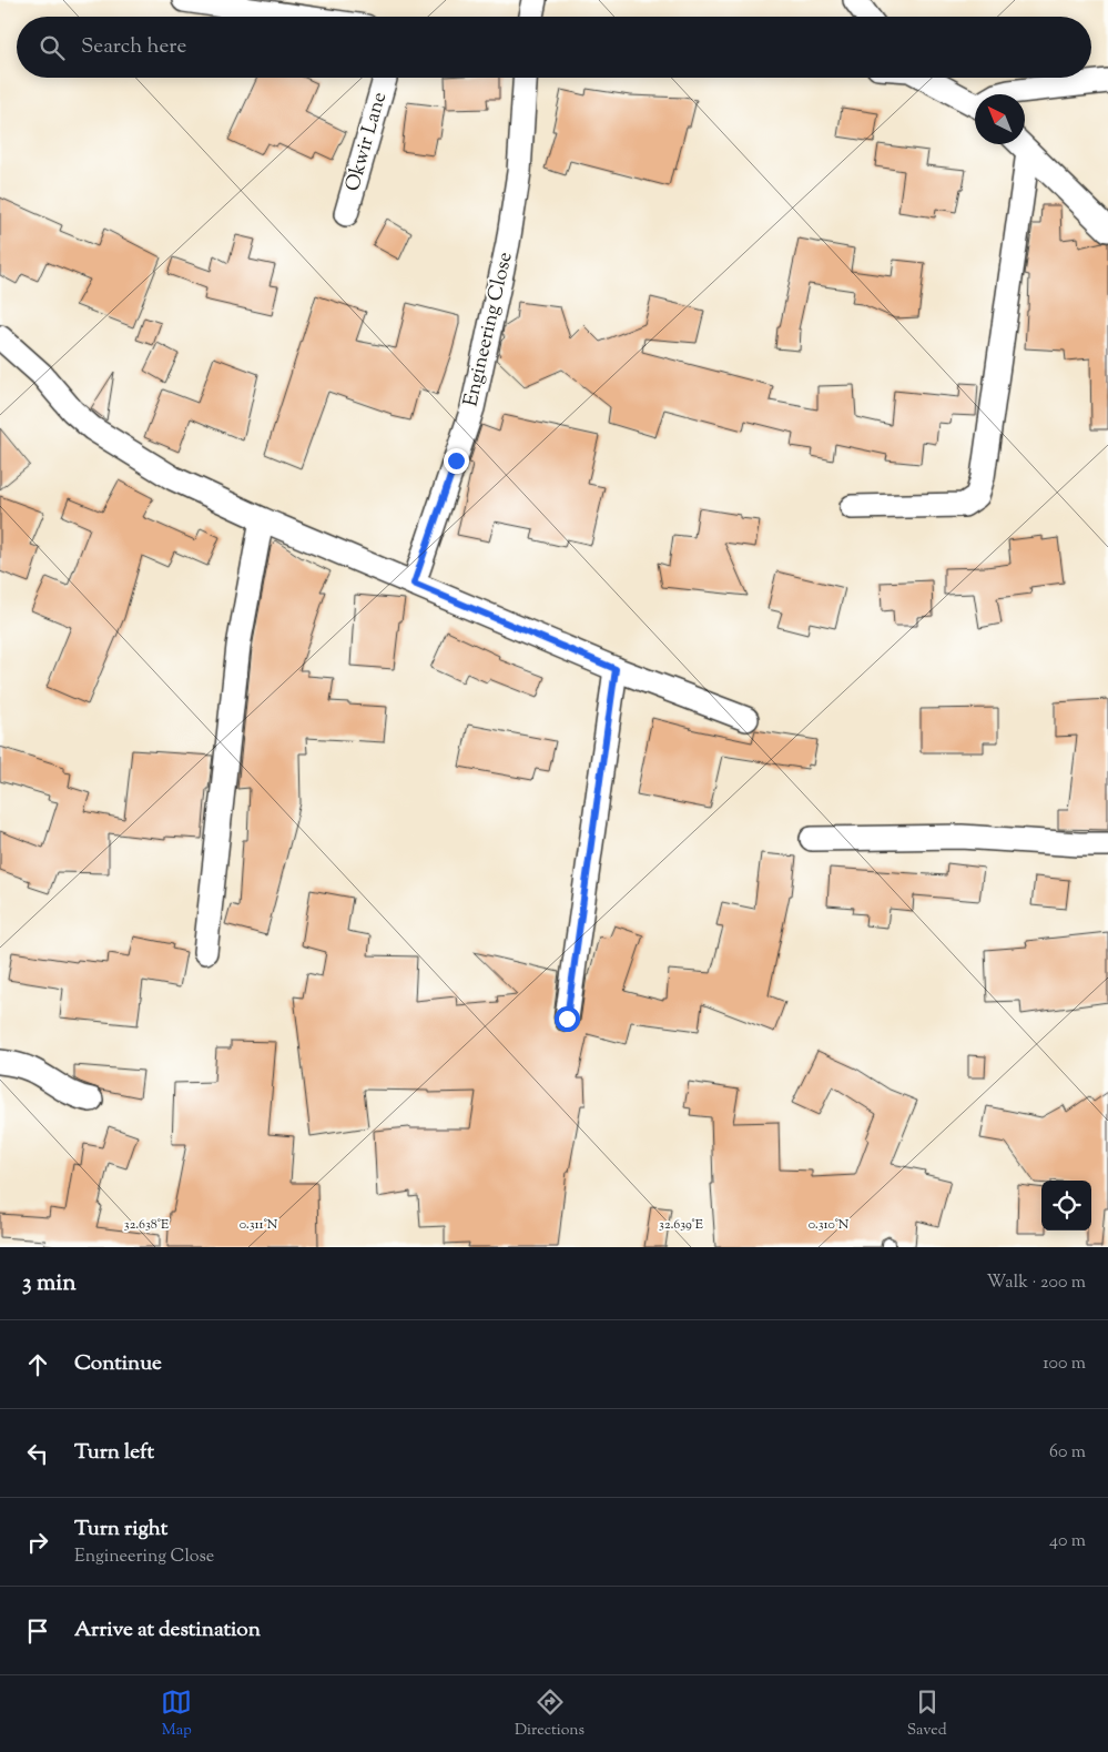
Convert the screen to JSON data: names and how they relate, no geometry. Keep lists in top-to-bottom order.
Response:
{
  "streets": {
    "street": ["Okwir Lane", "Engineering Close"]
  },
  "north": "top left",
  "page": {
    "search": "Search here",
    "heading": ["3 min", "Walk · 200 m"],
    "list": [
      ["Continue", "100 m"],
      ["Turn left", "60 m"],
      ["Turn right", "Engineering Close", "40 m"],
      "Arrive at destination"
    ],
    "nav": ["Map", "Directions", "Saved"]
  },
  "coordinates": [
    "32.638°E",
    "32.639°E",
    "0.311°N",
    "0.310°N"
  ]
}
